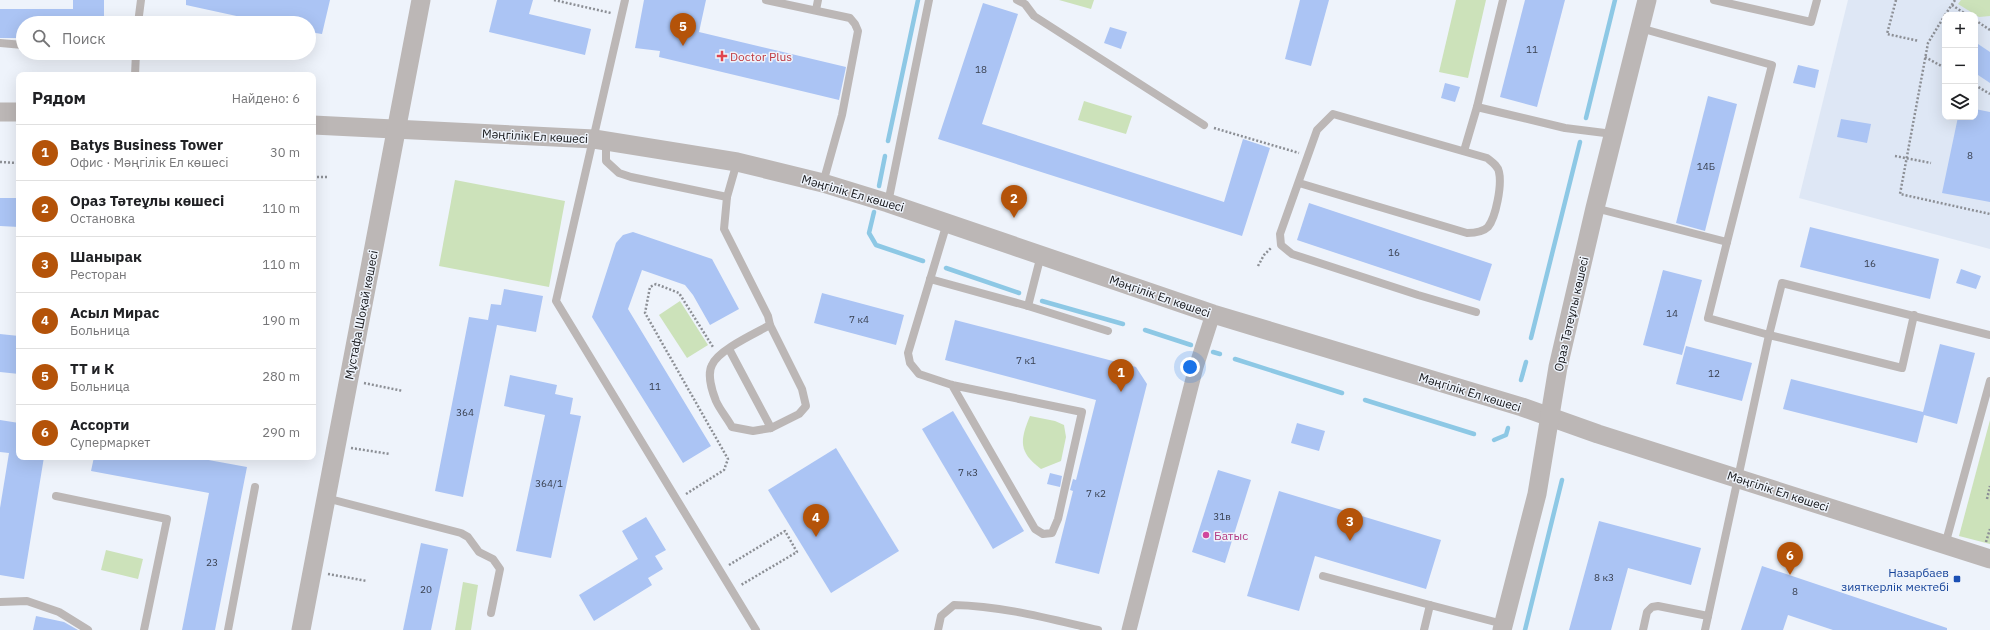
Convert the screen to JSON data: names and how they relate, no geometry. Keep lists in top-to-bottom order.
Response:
{
  "streets": {
    "street": ["Мәңгілік Ел көшесі", "Ораз Тәтеұлы көшесі", "Мұстафа Шоқай көшесі"]
  },
  "crossings": [
    ["Мәңгілік Ел көшесі", "Ораз Тәтеұлы көшесі"],
    ["Мәңгілік Ел көшесі", "Мұстафа Шоқай көшесі"]
  ],
  "places": {
    "health": ["Doctor Plus"],
    "other": ["Батыс"],
    "transit": ["Назарбаев зияткерлік мектебі"]
  },
  "house_numbers": [
    "11",
    "18",
    "8",
    "14Б",
    "16",
    "16",
    "14",
    "7 к4",
    "7 к1",
    "12",
    "11",
    "364",
    "7 к3",
    "364/1",
    "7 к2",
    "31в",
    "23",
    "8 к3",
    "20",
    "8"
  ],
  "page": {
    "map_buttons": ["+", "−"],
    "pins": [
      "5",
      "2",
      "1",
      "4",
      "3",
      "6"
    ],
    "search": "Поиск",
    "heading": ["Рядом", "Найдено: 6"],
    "list": [
      {
        "mark": "1",
        "name": "Batys Business Tower",
        "note": "Офис · Мәңгілік Ел көшесі",
        "value": "30 m"
      },
      {
        "mark": "2",
        "name": "Ораз Тәтеұлы көшесі",
        "note": "Остановка",
        "value": "110 m"
      },
      {
        "mark": "3",
        "name": "Шанырак",
        "note": "Ресторан",
        "value": "110 m"
      },
      {
        "mark": "4",
        "name": "Асыл Мирас",
        "note": "Больница",
        "value": "190 m"
      },
      {
        "mark": "5",
        "name": "ТТ и К",
        "note": "Больница",
        "value": "280 m"
      },
      {
        "mark": "6",
        "name": "Ассорти",
        "note": "Супермаркет",
        "value": "290 m"
      }
    ]
  }
}
